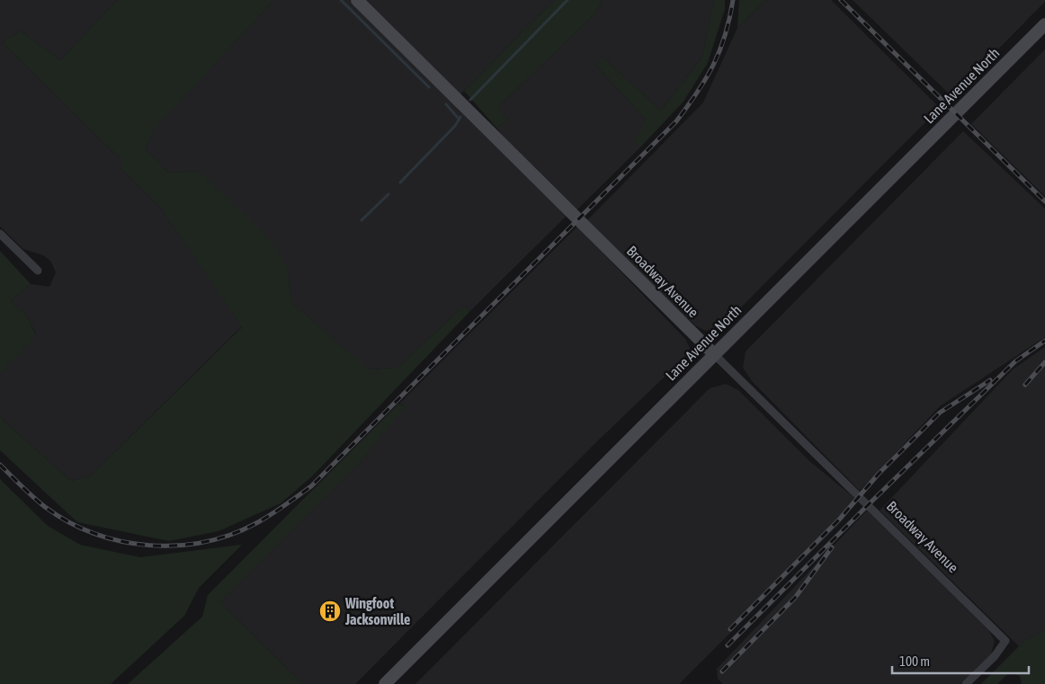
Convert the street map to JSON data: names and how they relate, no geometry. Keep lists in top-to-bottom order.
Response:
{
  "streets": {
    "main road": ["Lane Avenue North", "Broadway Avenue"]
  },
  "crossings": [
    ["Lane Avenue North", "Broadway Avenue"]
  ],
  "places": {
    "building": ["Wingfoot Jacksonville"]
  },
  "scale_bar": "100 m"
}
